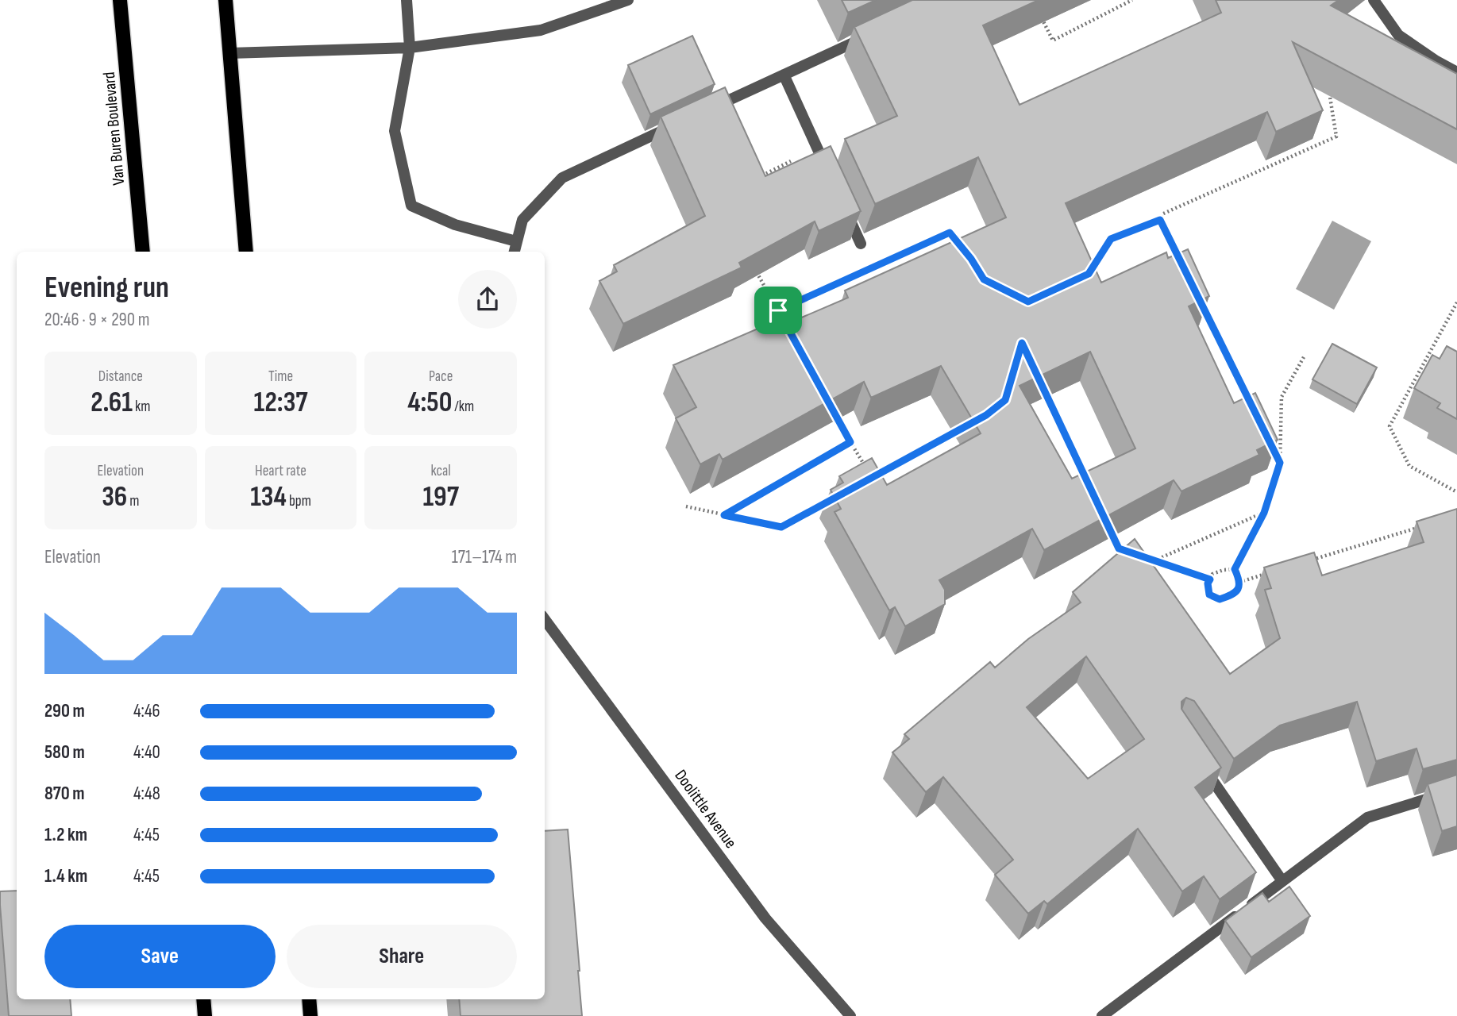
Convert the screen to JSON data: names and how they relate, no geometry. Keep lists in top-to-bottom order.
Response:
{
  "streets": {
    "main road": ["Van Buren Boulevard"],
    "street": ["Doolittle Avenue"]
  },
  "page": {
    "heading": ["Evening run", "20:46 · 9 × 290 m"],
    "stats": [
      ["Distance", "2.61 km"],
      ["Time", "12:37"],
      ["Pace", "4:50 /km"],
      ["Elevation", "36 m"],
      ["Heart rate", "134 bpm"],
      ["kcal", "197"]
    ],
    "chart": ["Elevation", "171–174 m"],
    "list": [
      {
        "name": "290 m",
        "note": "4:46"
      },
      {
        "name": "580 m",
        "note": "4:40"
      },
      {
        "name": "870 m",
        "note": "4:48"
      },
      {
        "name": "1.2 km",
        "note": "4:45"
      },
      {
        "name": "1.4 km",
        "note": "4:45"
      }
    ],
    "buttons": ["Save", "Share"]
  }
}
